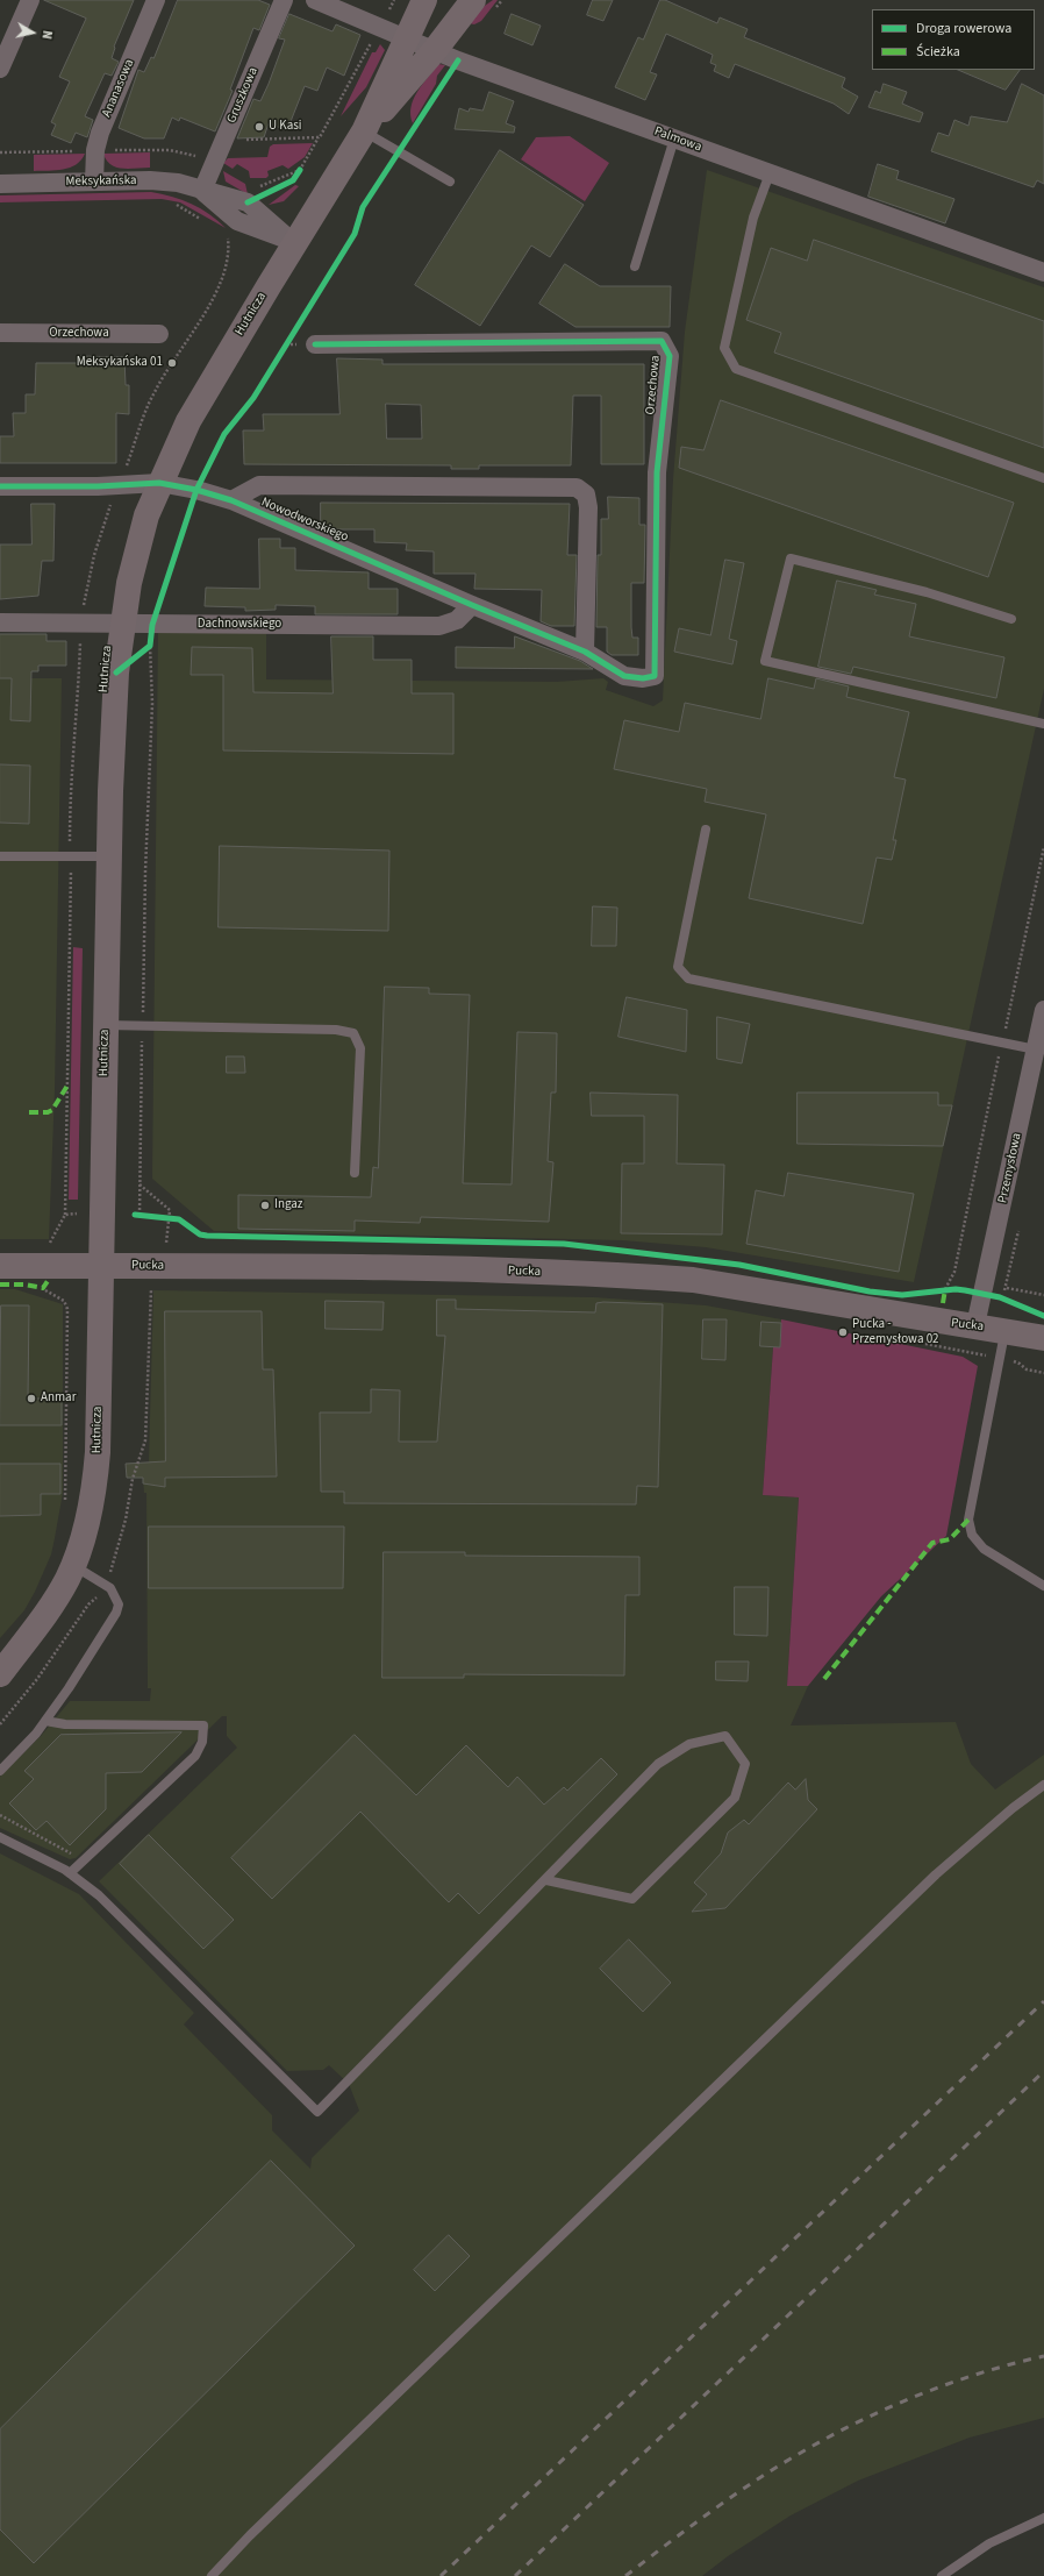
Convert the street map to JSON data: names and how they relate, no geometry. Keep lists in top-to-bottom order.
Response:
{
  "streets": {
    "main road": ["Hutnicza", "Pucka"],
    "street": [
      "Ananasowa",
      "Gruszkowa",
      "Palmowa",
      "Meksykańska",
      "Orzechowa",
      "Nowodworskiego",
      "Dachnowskiego",
      "Przemysłowa"
    ]
  },
  "crossings": [
    ["Ananasowa", "Meksykańska"],
    ["Gruszkowa", "Meksykańska"],
    ["Palmowa", "Hutnicza"],
    ["Meksykańska", "Hutnicza"],
    ["Hutnicza", "Nowodworskiego"],
    ["Hutnicza", "Dachnowskiego"],
    ["Hutnicza", "Pucka"],
    ["Orzechowa", "Nowodworskiego"],
    ["Nowodworskiego", "Dachnowskiego"],
    ["Przemysłowa", "Pucka"]
  ],
  "places": [
    "U Kasi",
    "Meksykańska 01",
    "Ingaz",
    "Pucka - Przemysłowa 02",
    "Anmar"
  ],
  "legend": ["Droga rowerowa", "Ścieżka"],
  "north": "right"
}
